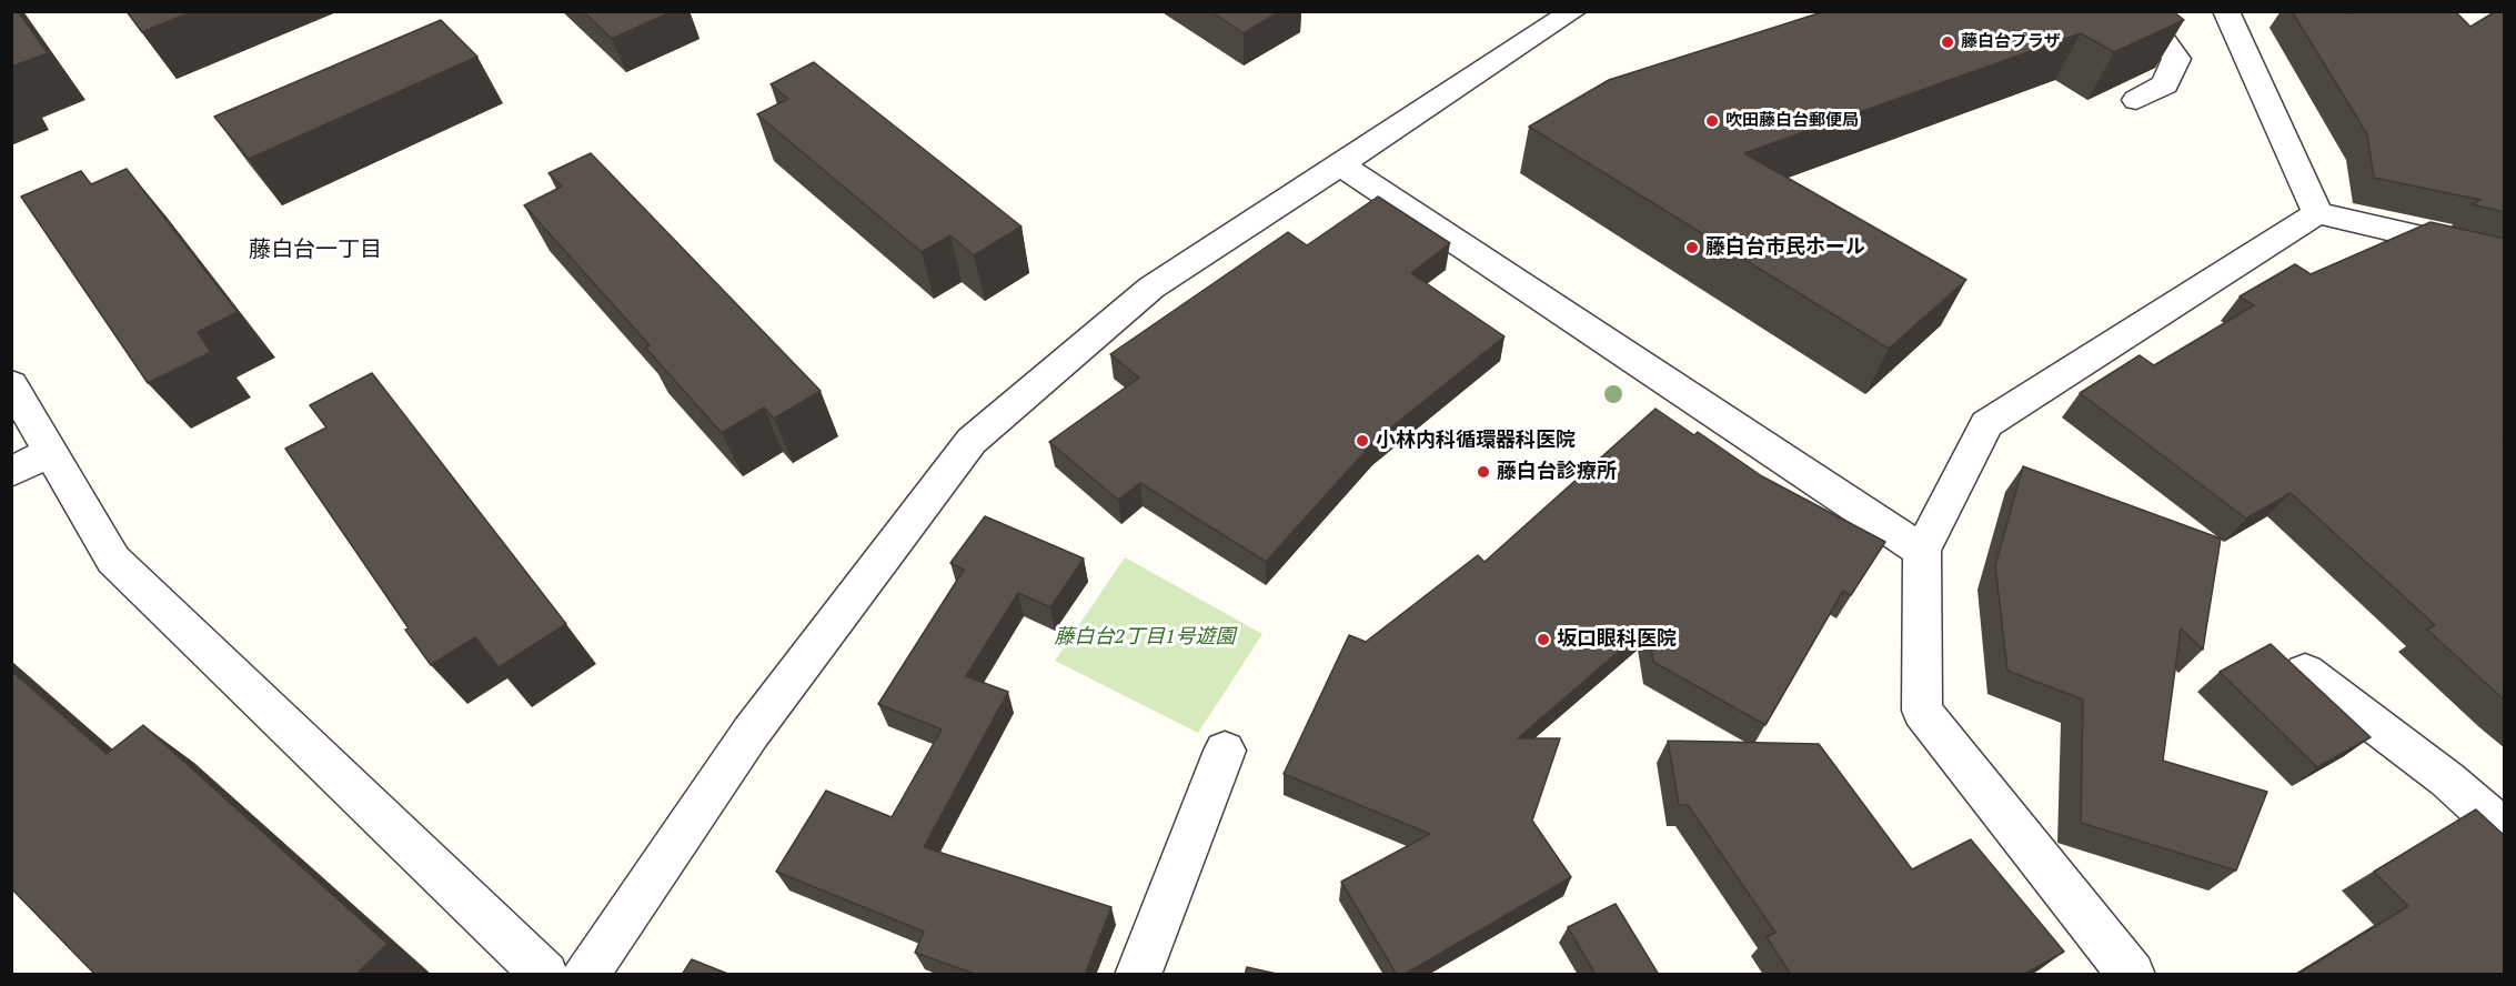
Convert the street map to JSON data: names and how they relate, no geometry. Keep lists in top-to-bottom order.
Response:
{
  "districts": ["藤白台一丁目"],
  "parks": ["藤白台2丁目1号遊園"],
  "places": [
    "藤白台プラザ",
    "吹田藤白台郵便局",
    "藤白台市民ホール",
    "小林内科循環器科医院",
    "藤白台診療所",
    "坂口眼科医院"
  ]
}
